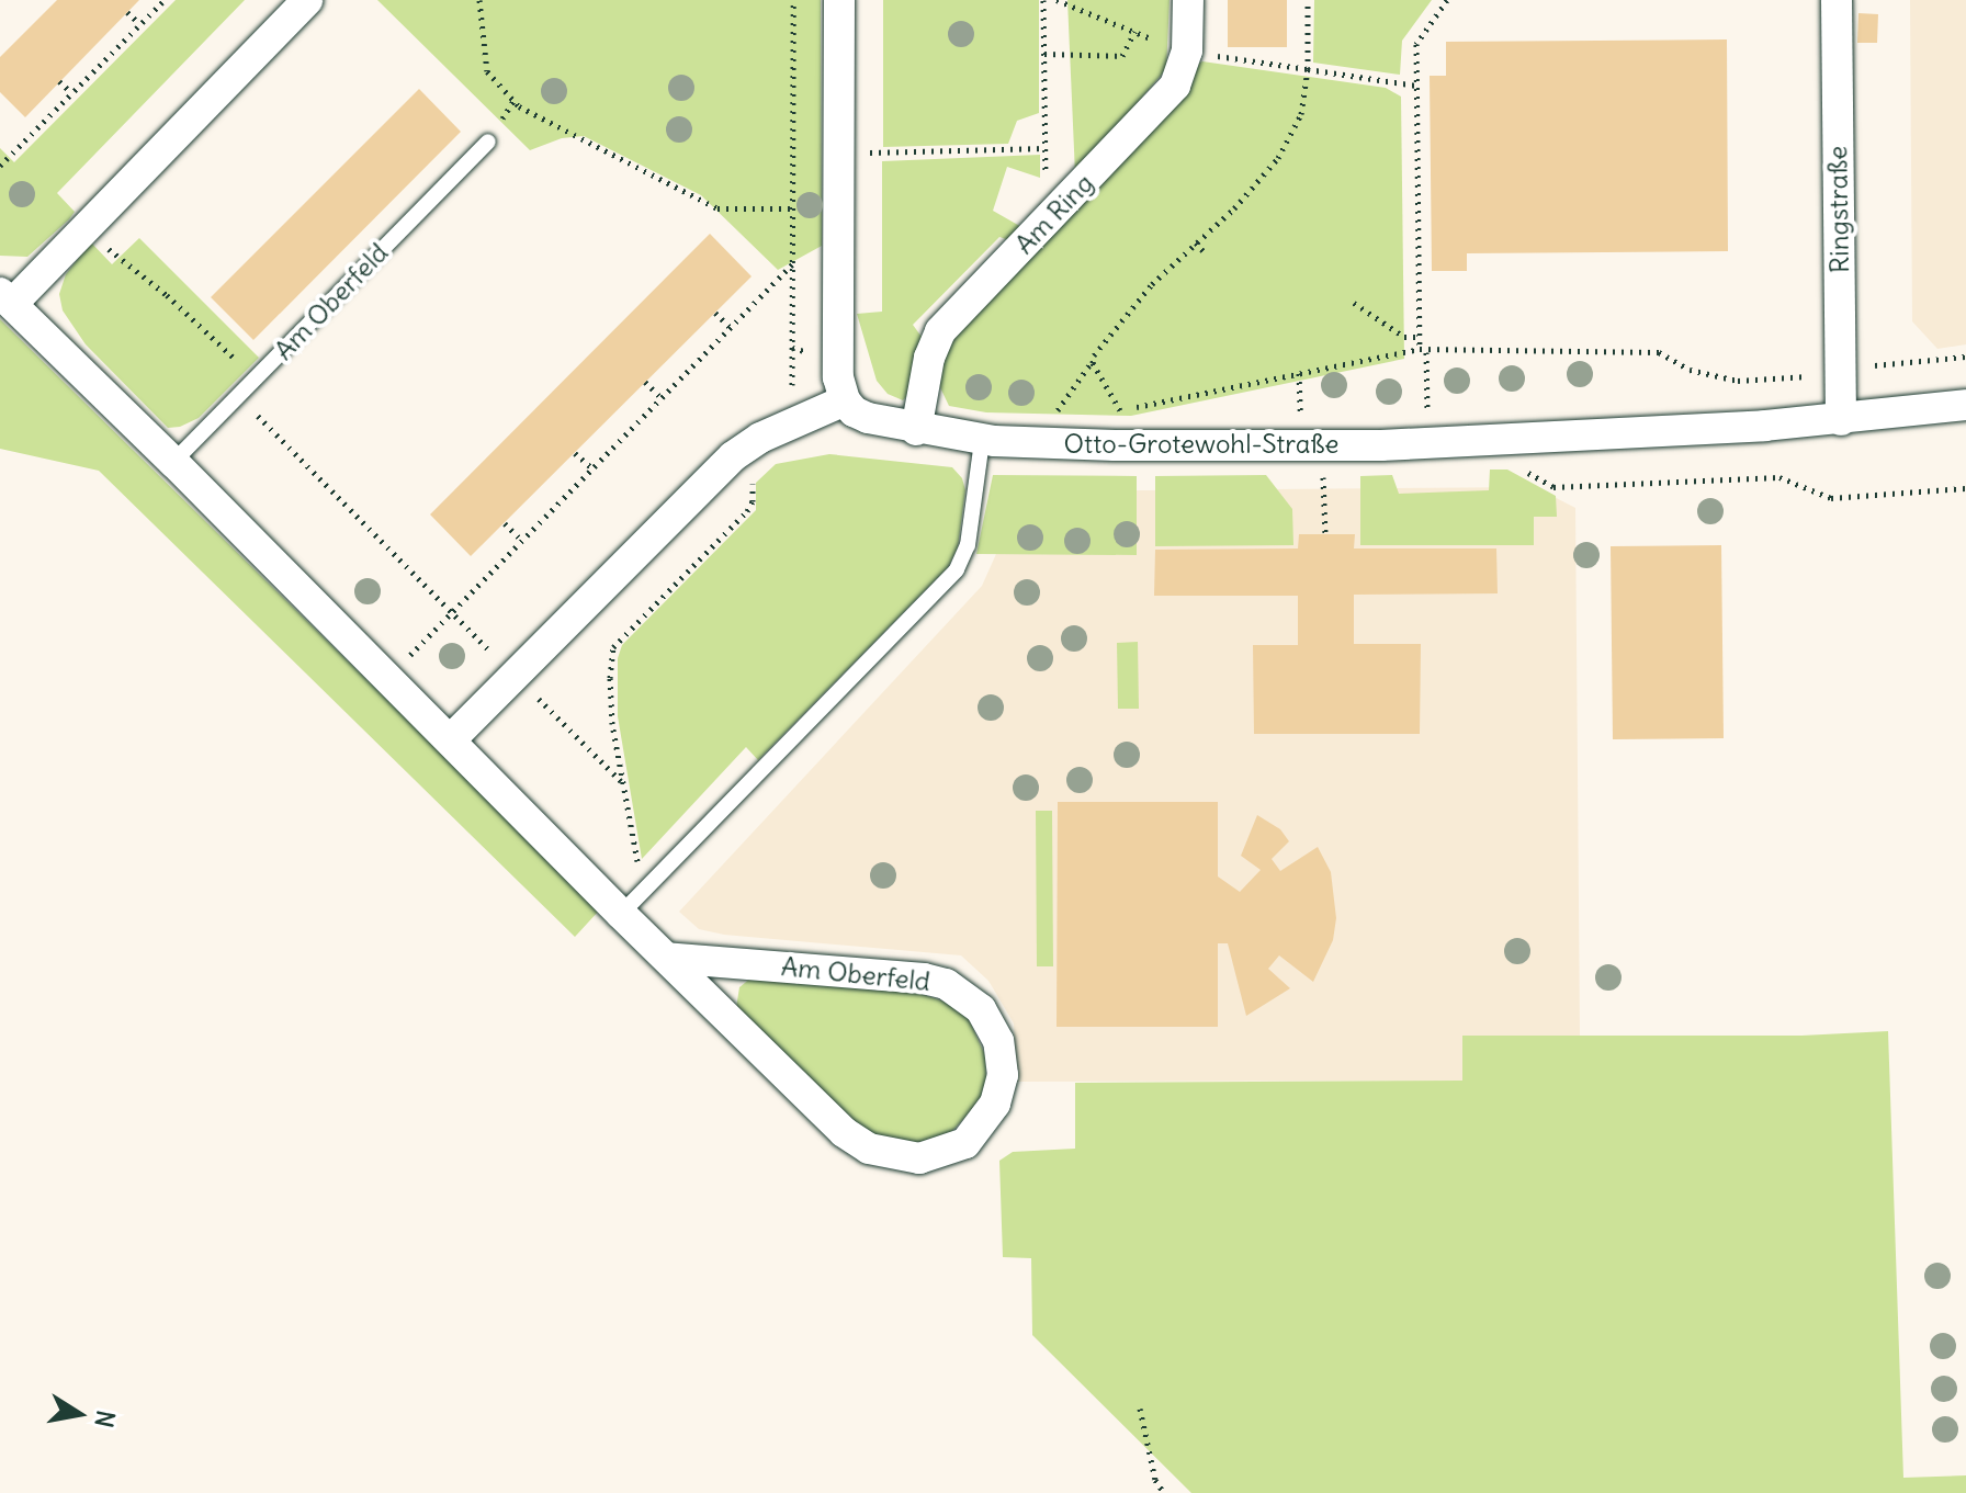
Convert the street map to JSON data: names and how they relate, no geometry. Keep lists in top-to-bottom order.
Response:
{
  "streets": {
    "street": [
      "Ringstraße",
      "Am Ring",
      "Am Oberfeld",
      "Otto-Grotewohl-Straße"
    ]
  },
  "crossings": [
    ["Ringstraße", "Otto-Grotewohl-Straße"],
    ["Am Ring", "Otto-Grotewohl-Straße"]
  ],
  "north": "right"
}
